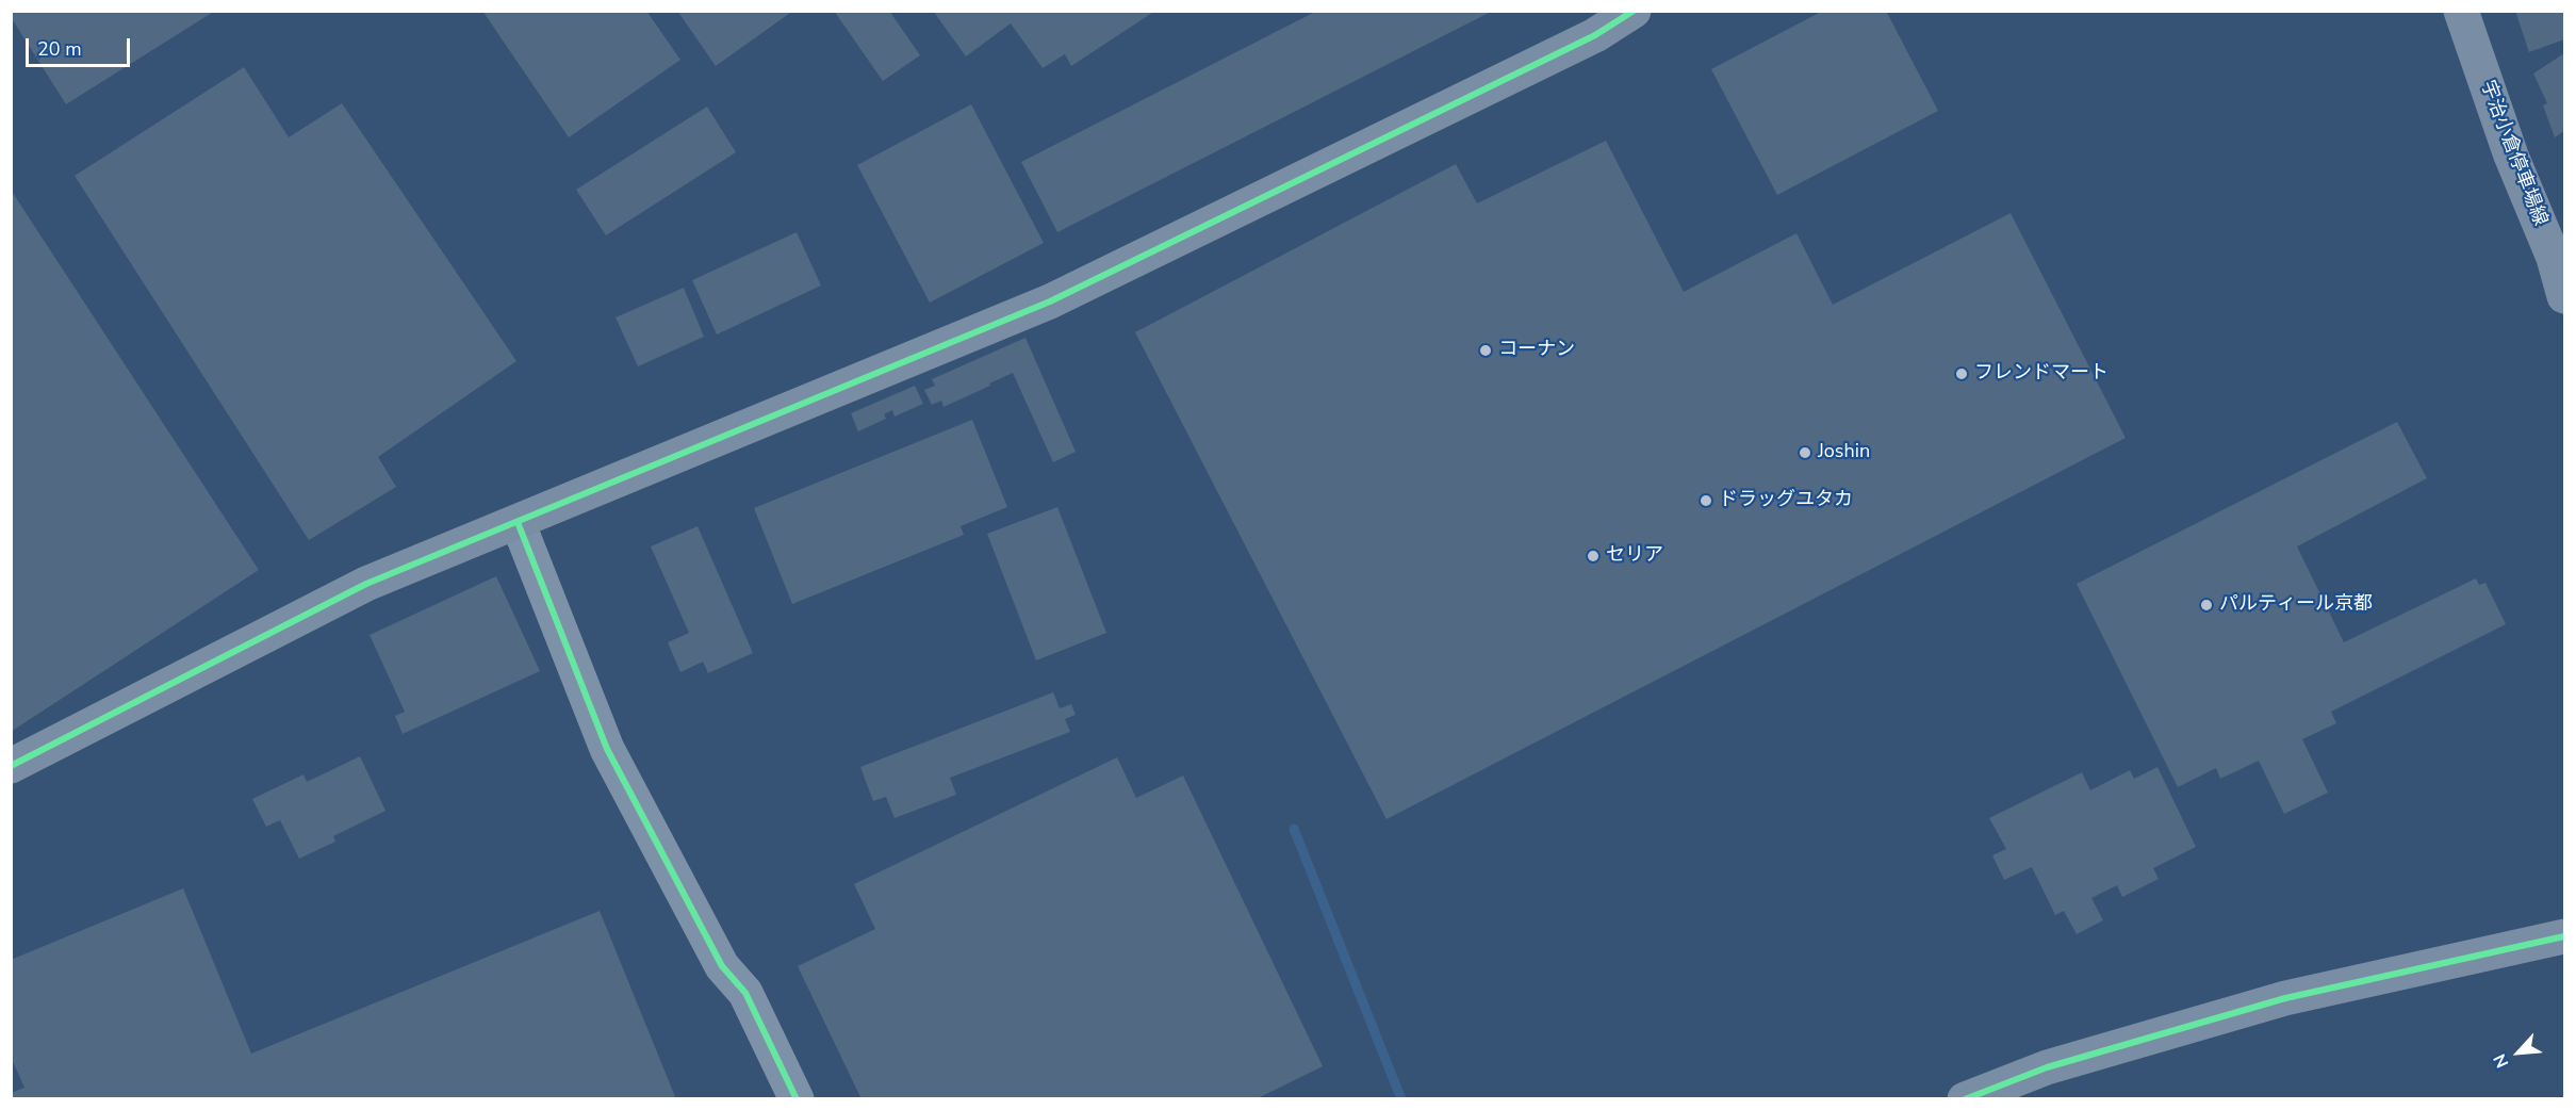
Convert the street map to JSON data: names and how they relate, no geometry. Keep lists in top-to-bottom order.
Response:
{
  "streets": {
    "street": ["宇治小倉停車場線"]
  },
  "places": [
    "コーナン",
    "フレンドマート",
    "Joshin",
    "ドラッグユタカ",
    "セリア",
    "パルティール京都"
  ],
  "scale_bar": "20 m",
  "north": "bottom left"
}
